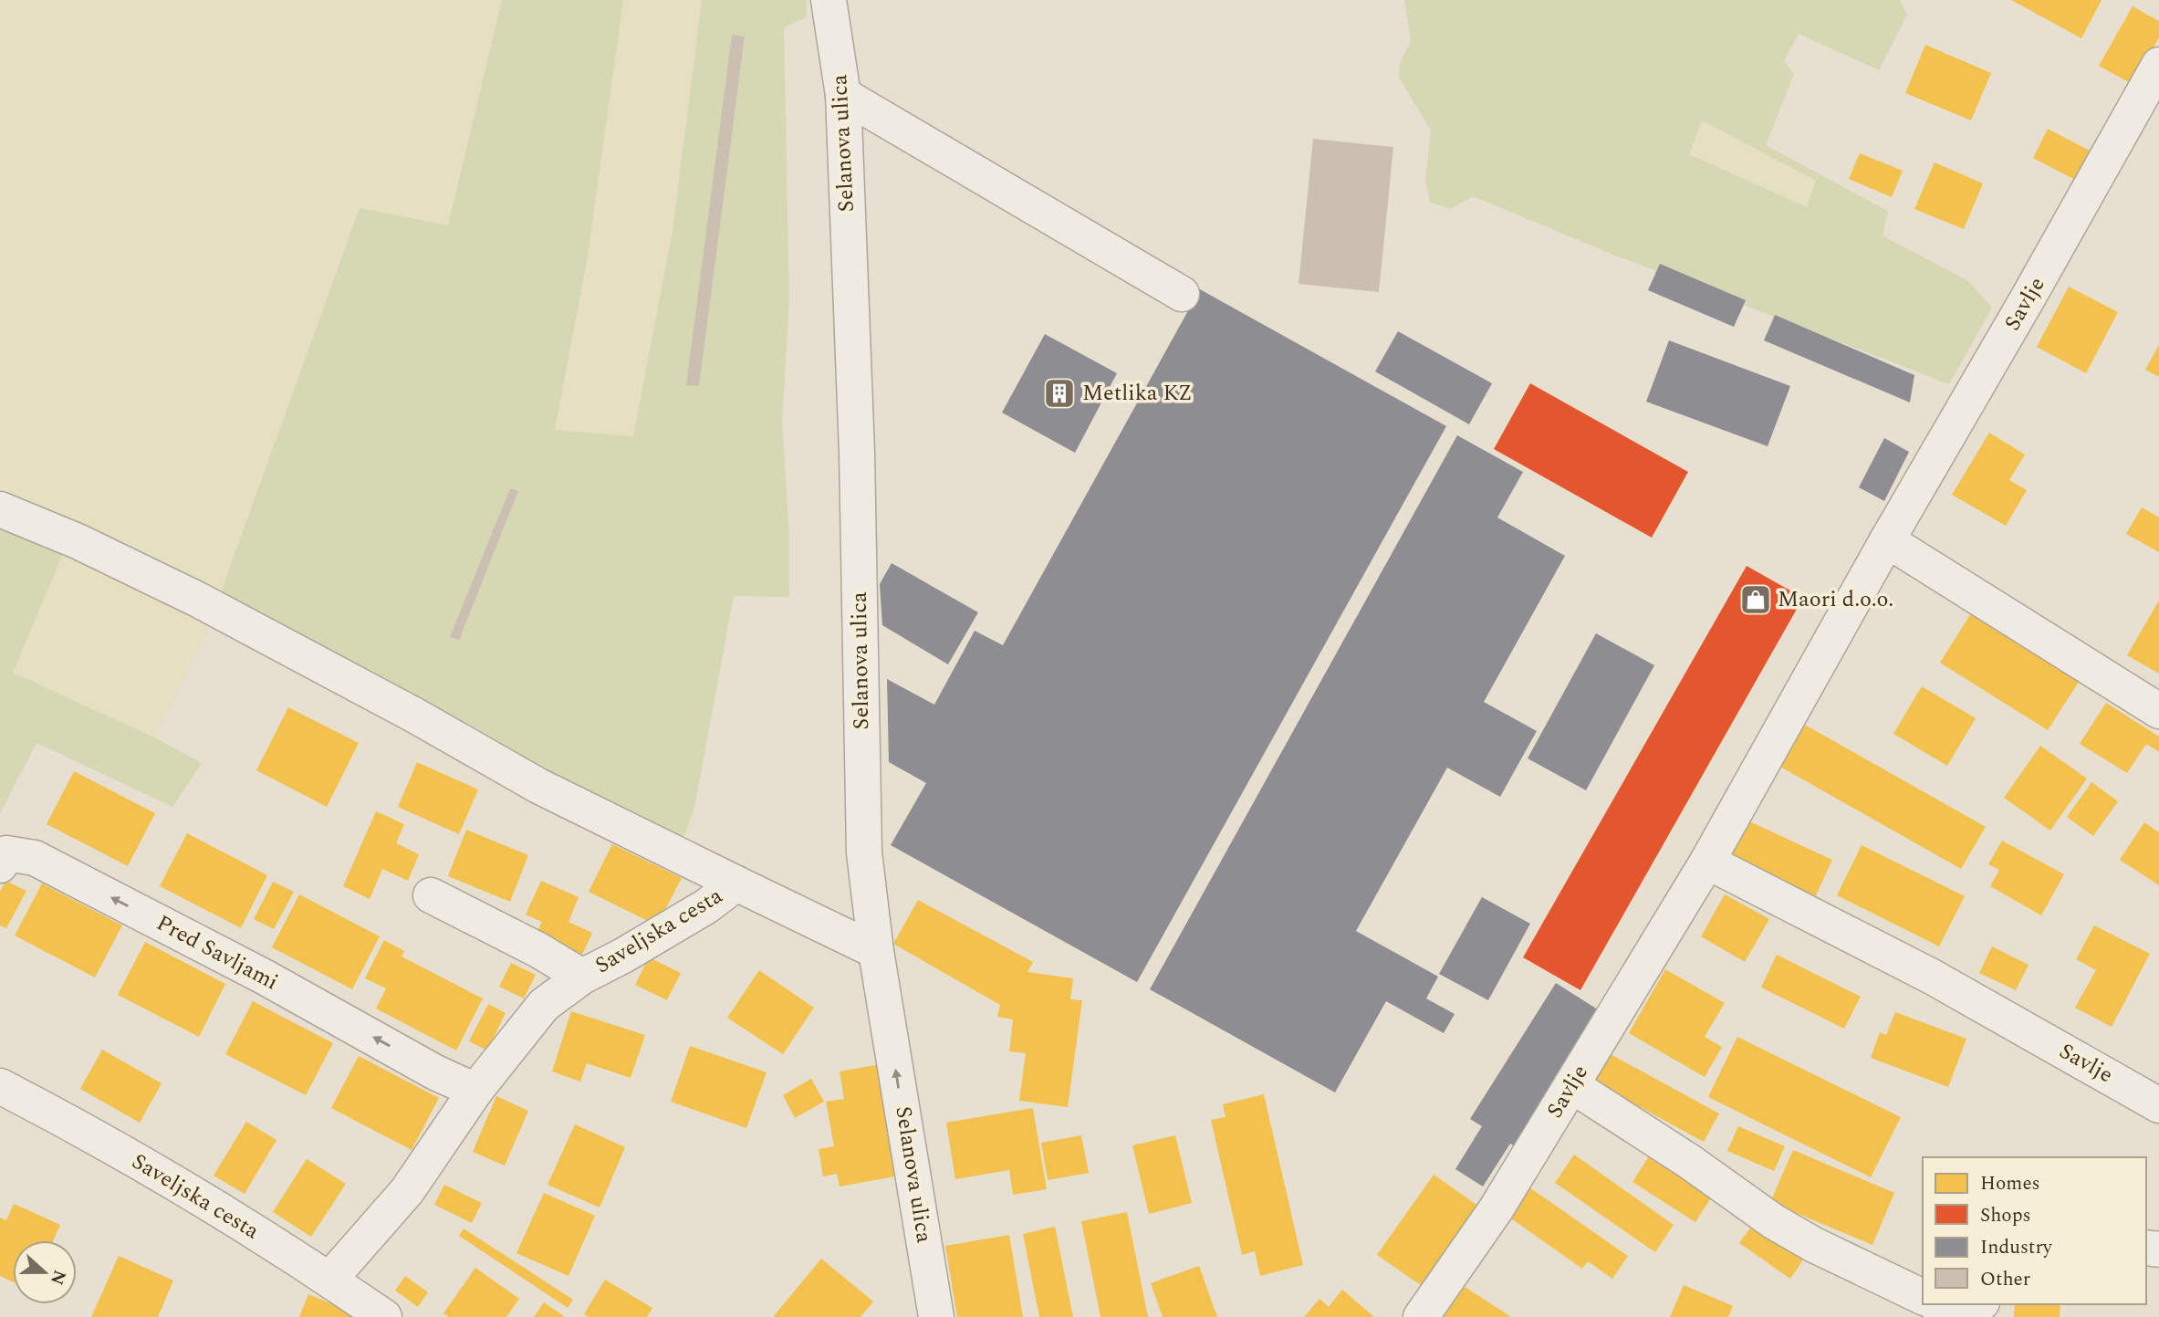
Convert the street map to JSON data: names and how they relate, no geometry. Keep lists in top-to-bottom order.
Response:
{
  "streets": {
    "street": [
      "Selanova ulica",
      "Savlje",
      "Saveljska cesta",
      "Pred Savljami"
    ]
  },
  "crossings": [
    ["Selanova ulica", "Saveljska cesta"],
    ["Saveljska cesta", "Pred Savljami"]
  ],
  "places": {
    "building": ["Metlika KZ"],
    "shop": ["Maori d.o.o."]
  },
  "legend": [
    "Homes",
    "Shops",
    "Industry",
    "Other"
  ],
  "north": "right"
}
